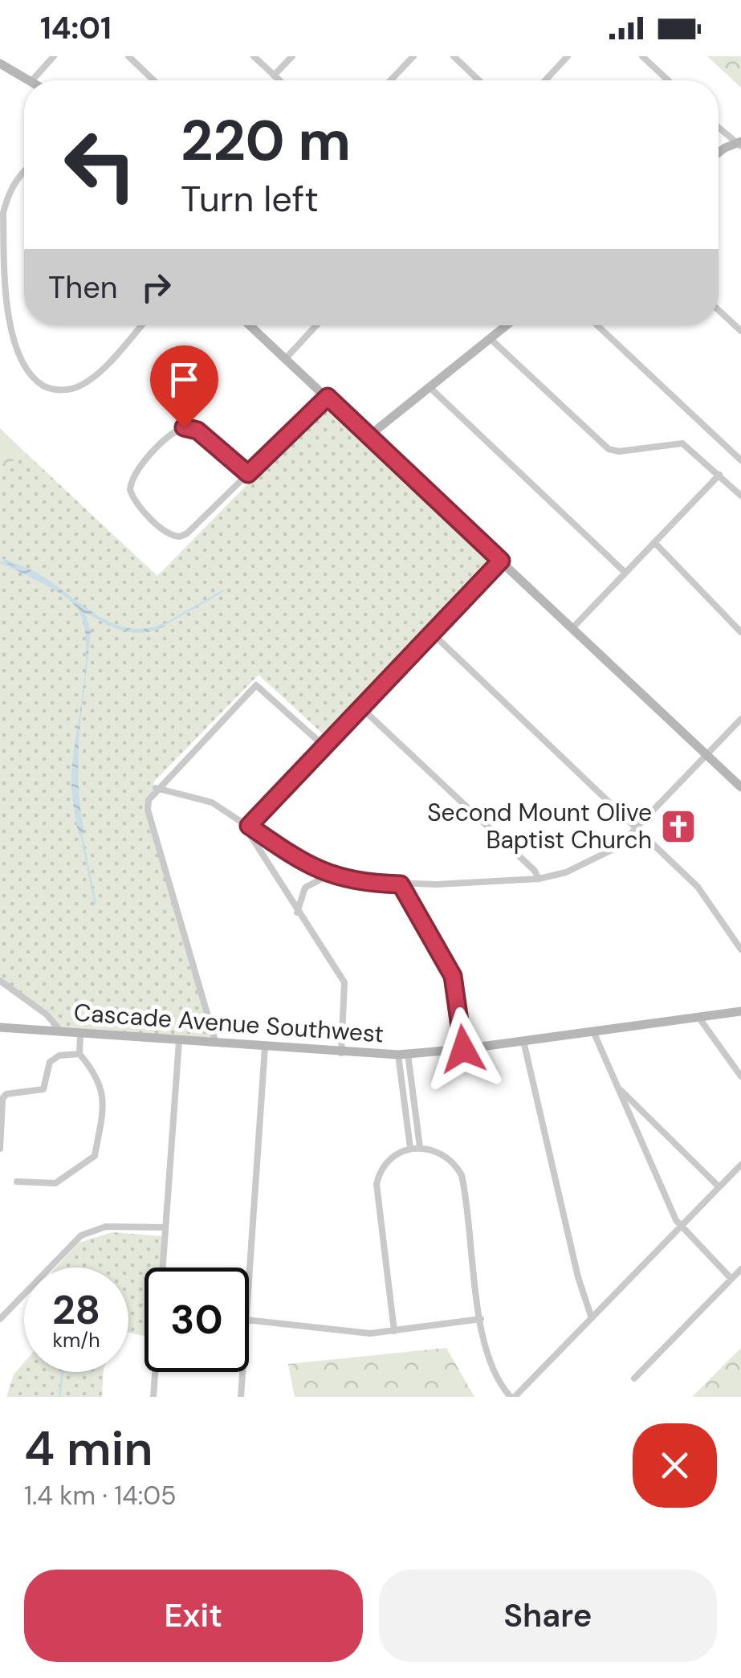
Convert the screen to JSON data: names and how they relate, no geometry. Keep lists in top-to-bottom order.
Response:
{
  "streets": {
    "street": ["Cascade Avenue Southwest"]
  },
  "places": {
    "church": ["Second Mount Olive Baptist Church"]
  },
  "page": {
    "status": "14:01",
    "turn": ["220 m", "Turn left"],
    "then": "Then",
    "speed": "28 km/h",
    "limit": "30",
    "heading": ["4 min", "1.4 km · 14:05"],
    "buttons": ["Exit", "Share"]
  }
}
